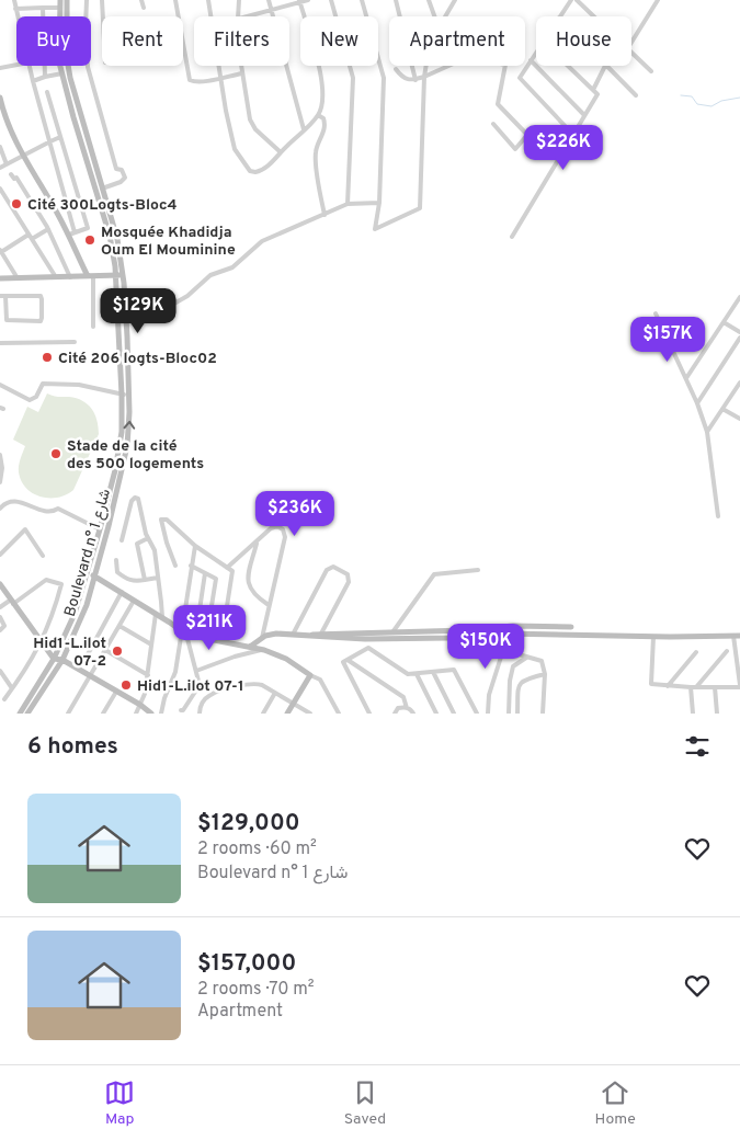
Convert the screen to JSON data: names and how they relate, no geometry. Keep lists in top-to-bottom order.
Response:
{
  "streets": {
    "main road": ["Boulevard n° شارع 1"]
  },
  "places": [
    "Cité 300Logts-Bloc4",
    "Mosquée Khadidja Oum El Mouminine",
    "Cité 206 logts-Bloc02",
    "Stade de la cité des 500 logements",
    "Hid1-L.ilot 07-2",
    "Hid1-L.ilot 07-1"
  ],
  "page": {
    "chip": [
      "Buy",
      "Rent",
      "Filters",
      "New",
      "Apartment",
      "House"
    ],
    "price": [
      "$226K",
      "$129K",
      "$157K",
      "$236K",
      "$211K",
      "$150K"
    ],
    "heading": "6 homes",
    "list": [
      {
        "name": "$129,000",
        "note": "2 rooms · 60 m² · Boulevard n° شارع 1"
      },
      {
        "name": "$157,000",
        "note": "2 rooms · 70 m² · Apartment"
      }
    ],
    "tabs": ["Map", "Saved", "Home"]
  }
}
